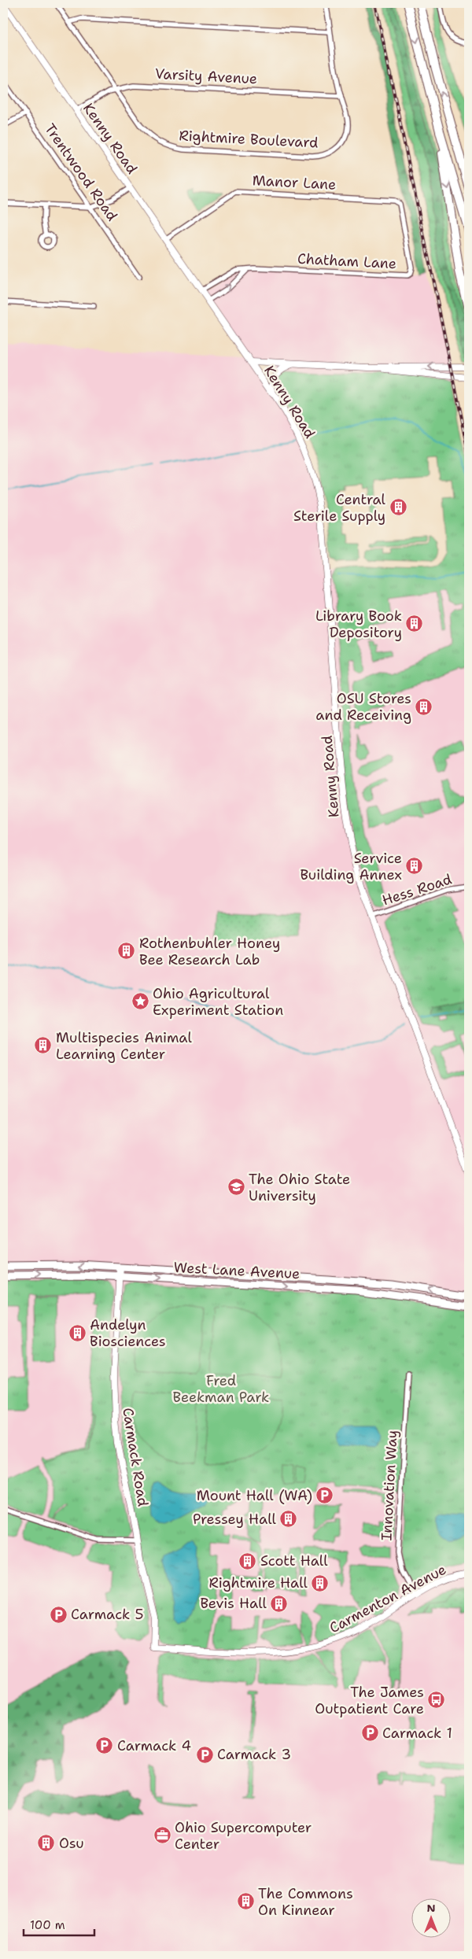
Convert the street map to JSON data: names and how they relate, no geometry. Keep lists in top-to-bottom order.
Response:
{
  "streets": {
    "main road": [
      "Kenny Road",
      "West Lane Avenue",
      "Carmack Road",
      "Carmenton Avenue"
    ],
    "street": [
      "Varsity Avenue",
      "Rightmire Boulevard",
      "Trentwood Road",
      "Manor Lane",
      "Chatham Lane",
      "Hess Road",
      "Innovation Way"
    ]
  },
  "crossings": [
    ["Varsity Avenue", "Kenny Road"],
    ["Varsity Avenue", "Rightmire Boulevard"],
    ["Kenny Road", "Manor Lane"],
    ["Kenny Road", "Chatham Lane"],
    ["Kenny Road", "Hess Road"],
    ["Manor Lane", "Chatham Lane"],
    ["West Lane Avenue", "Carmack Road"],
    ["Carmack Road", "Carmenton Avenue"],
    ["Innovation Way", "Carmenton Avenue"]
  ],
  "parks": ["Fred Beekman Park"],
  "places": {
    "building": [
      "Central Sterile Supply",
      "Library Book Depository",
      "OSU Stores and Receiving",
      "Service Building Annex",
      "Rothenbuhler Honey Bee Research Lab",
      "Multispecies Animal Learning Center",
      "Andelyn Biosciences",
      "Pressey Hall",
      "Scott Hall",
      "Rightmire Hall",
      "Bevis Hall",
      "Osu",
      "The Commons On Kinnear"
    ],
    "place": ["Ohio Agricultural Experiment Station"],
    "school or university": ["The Ohio State University"],
    "parking": [
      "Mount Hall (WA)",
      "Carmack 5",
      "Carmack 1",
      "Carmack 4",
      "Carmack 3"
    ],
    "bus stop": ["The James Outpatient Care"],
    "office": ["Ohio Supercomputer Center"]
  },
  "scale_bar": "100 m",
  "north": "top"
}
